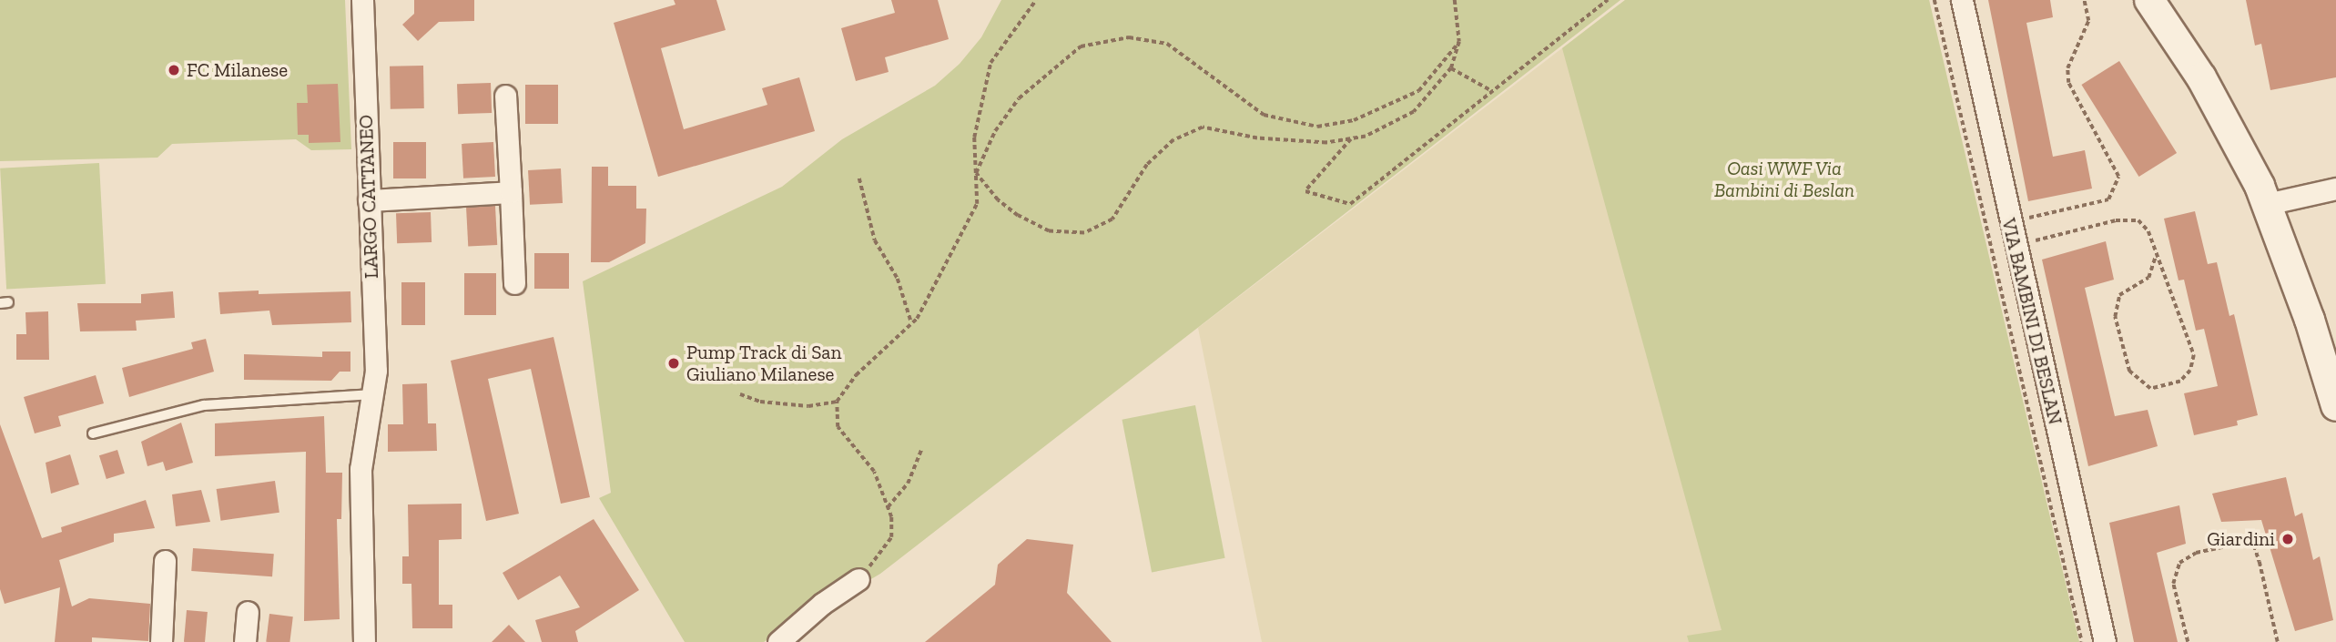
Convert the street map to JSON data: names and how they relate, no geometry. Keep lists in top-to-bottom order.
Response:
{
  "streets": {
    "street": ["LARGO CATTANEO", "VIA BAMBINI DI BESLAN"]
  },
  "parks": ["Oasi WWF Via Bambini di Beslan"],
  "places": ["FC Milanese", "Pump Track di San Giuliano Milanese", "Giardini"]
}
